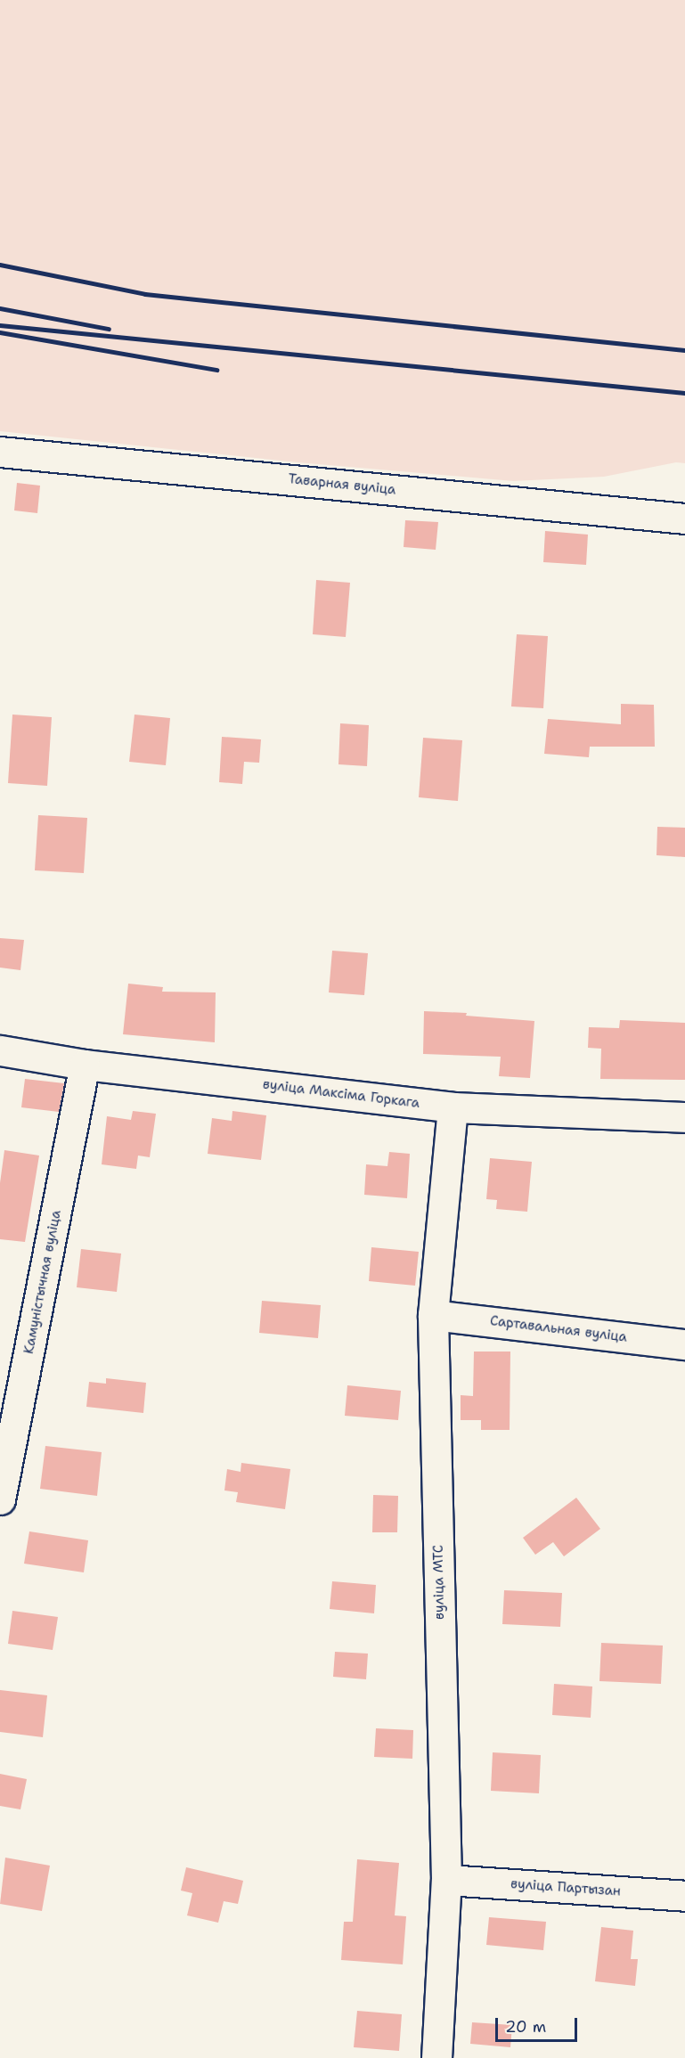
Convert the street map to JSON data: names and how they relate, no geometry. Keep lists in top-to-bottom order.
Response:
{
  "streets": {
    "street": [
      "Таварная вуліца",
      "вуліца Максіма Горкага",
      "Камуністычная вуліца",
      "Сартавальная вуліца",
      "вуліца МТС",
      "вуліца Партызан"
    ]
  },
  "crossings": [
    ["вуліца Максіма Горкага", "Камуністычная вуліца"],
    ["вуліца Максіма Горкага", "вуліца МТС"],
    ["Сартавальная вуліца", "вуліца МТС"],
    ["вуліца МТС", "вуліца Партызан"]
  ],
  "scale_bar": "20 m"
}
